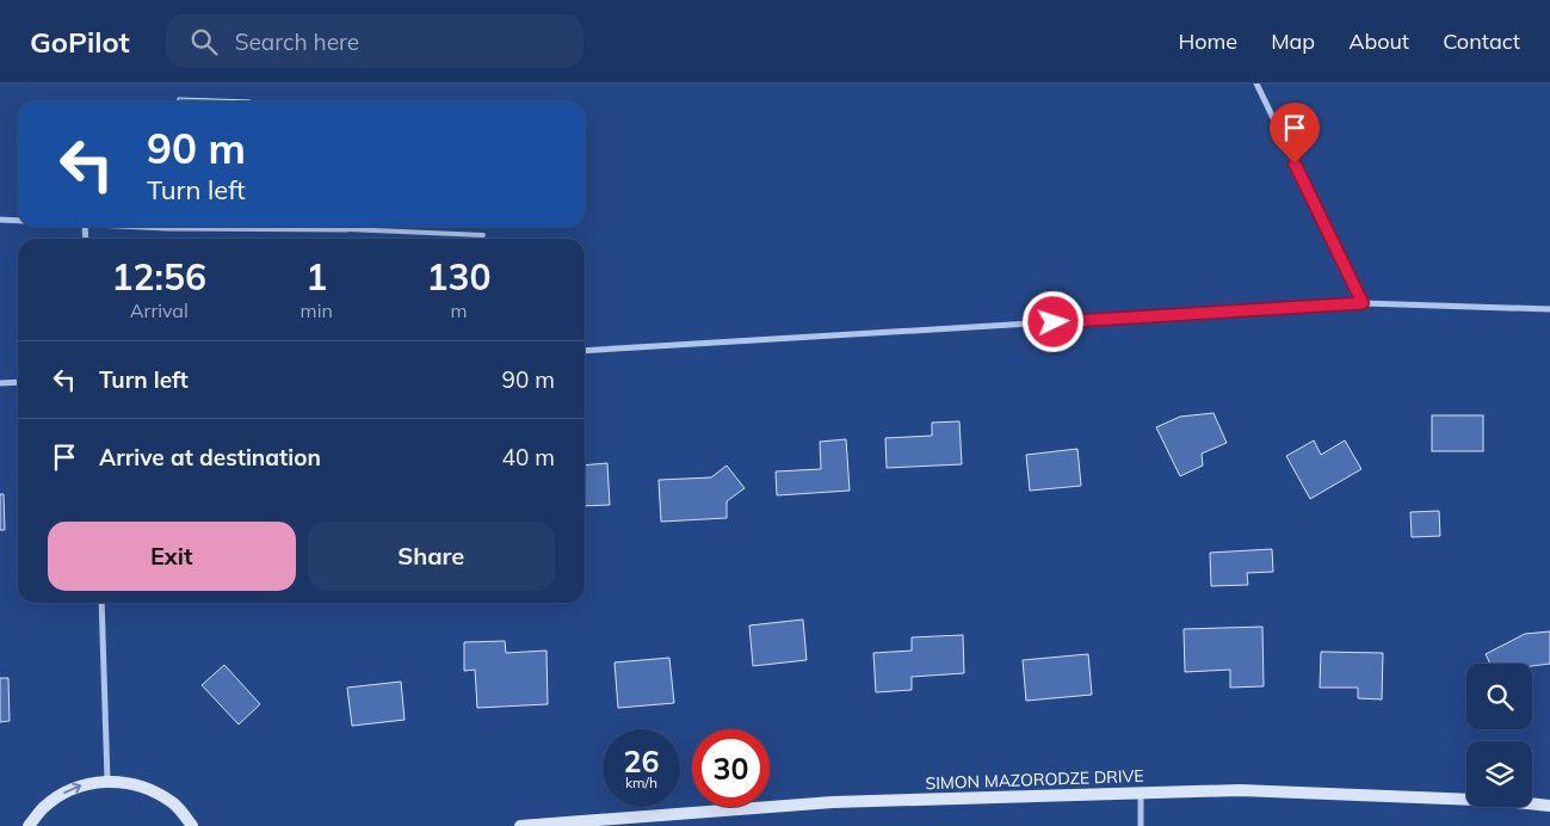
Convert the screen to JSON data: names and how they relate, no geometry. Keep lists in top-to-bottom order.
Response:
{
  "streets": {
    "street": ["SIMON MAZORODZE DRIVE"]
  },
  "page": {
    "header": "GoPilot",
    "search": "Search here",
    "nav": [
      "Home",
      "Map",
      "About",
      "Contact"
    ],
    "turn": ["90 m", "Turn left"],
    "eta": [
      "12:56",
      "Arrival",
      "1",
      "min",
      "130",
      "m"
    ],
    "list": [
      {
        "name": "Turn left",
        "value": "90 m"
      },
      {
        "name": "Arrive at destination",
        "value": "40 m"
      }
    ],
    "buttons": ["Exit", "Share"],
    "speed": "26 km/h",
    "limit": "30"
  }
}
